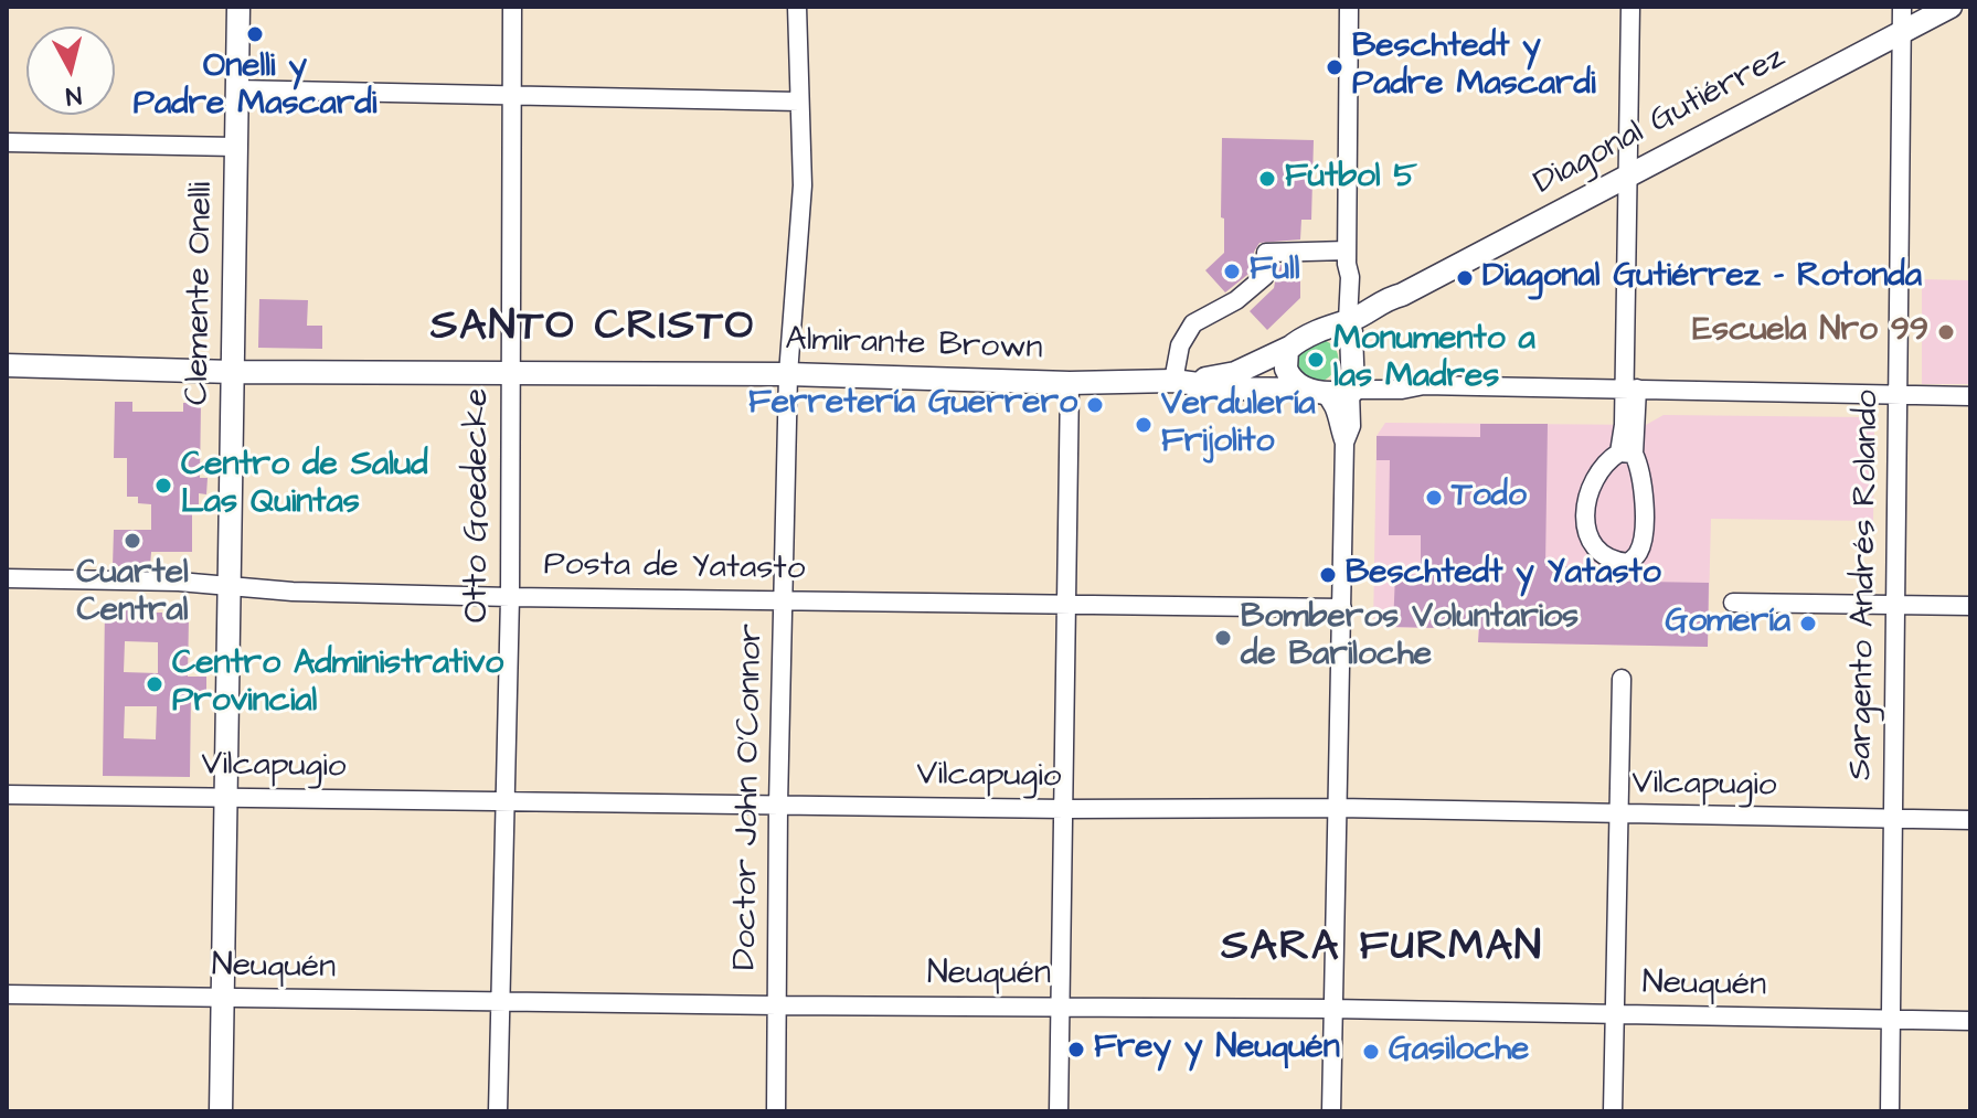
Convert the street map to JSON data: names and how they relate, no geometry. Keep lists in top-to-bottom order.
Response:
{
  "streets": {
    "main road": ["Diagonal Gutiérrez", "Clemente Onelli", "Almirante Brown"],
    "street": [
      "Otto Goedecke",
      "Posta de Yatasto",
      "Sargento Andrés Rolando",
      "Vilcapugio",
      "Doctor John O'Connor",
      "Neuquén"
    ]
  },
  "crossings": [
    ["Diagonal Gutiérrez", "Almirante Brown"],
    ["Diagonal Gutiérrez", "Sargento Andrés Rolando"],
    ["Clemente Onelli", "Almirante Brown"],
    ["Clemente Onelli", "Posta de Yatasto"],
    ["Clemente Onelli", "Vilcapugio"],
    ["Clemente Onelli", "Neuquén"],
    ["Almirante Brown", "Otto Goedecke"],
    ["Almirante Brown", "Doctor John O'Connor"],
    ["Otto Goedecke", "Posta de Yatasto"],
    ["Otto Goedecke", "Vilcapugio"],
    ["Otto Goedecke", "Neuquén"],
    ["Posta de Yatasto", "Doctor John O'Connor"],
    ["Sargento Andrés Rolando", "Vilcapugio"],
    ["Sargento Andrés Rolando", "Neuquén"],
    ["Vilcapugio", "Doctor John O'Connor"],
    ["Doctor John O'Connor", "Neuquén"]
  ],
  "districts": ["SANTO CRISTO", "SARA FURMAN"],
  "places": [
    "Onelli y Padre Mascardi",
    "Beschtedt y Padre Mascardi",
    "Fútbol 5",
    "Full",
    "Diagonal Gutiérrez - Rotonda",
    "Escuela Nro 99",
    "Monumento a las Madres",
    "Ferretería Guerrero",
    "Verdulería Frijolito",
    "Centro de Salud Las Quintas",
    "Todo",
    "Cuartel Central",
    "Beschtedt y Yatasto",
    "Gomería",
    "Bomberos Voluntarios de Bariloche",
    "Centro Administrativo Provincial",
    "Frey y Neuquén",
    "Gasiloche"
  ],
  "north": "bottom"
}
